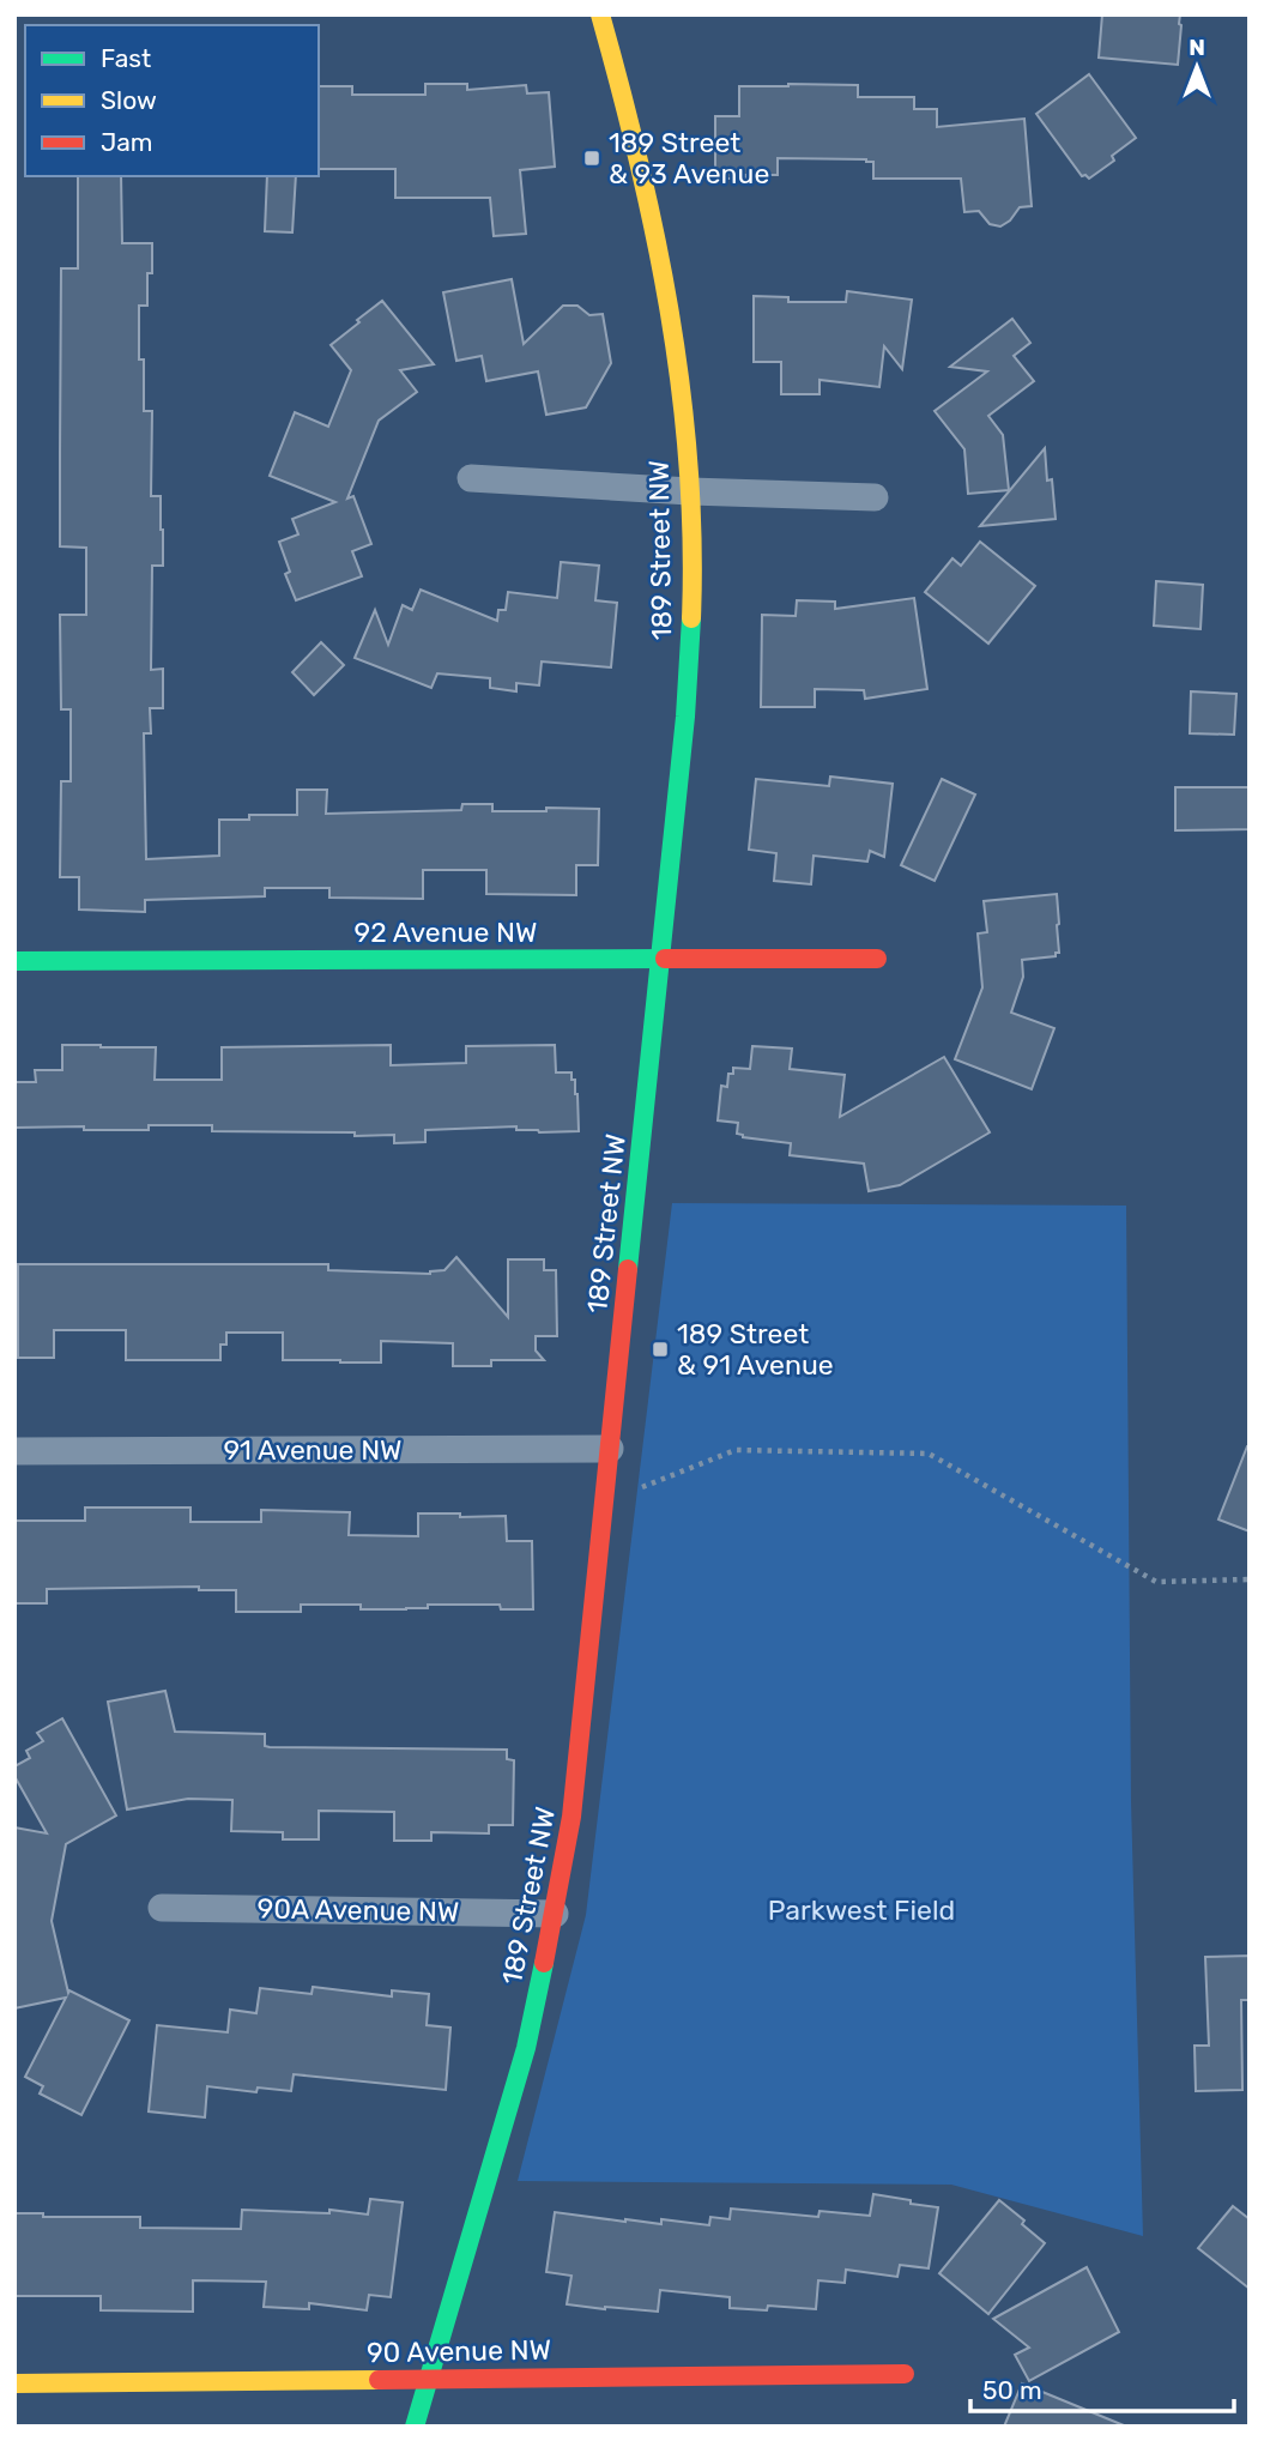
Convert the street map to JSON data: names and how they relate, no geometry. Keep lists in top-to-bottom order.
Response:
{
  "streets": {
    "street": [
      "189 Street NW",
      "92 Avenue NW",
      "91 Avenue NW",
      "90A Avenue NW",
      "90 Avenue NW"
    ]
  },
  "crossings": [
    ["189 Street NW", "92 Avenue NW"],
    ["189 Street NW", "91 Avenue NW"],
    ["189 Street NW", "90A Avenue NW"],
    ["189 Street NW", "90 Avenue NW"]
  ],
  "parks": ["Parkwest Field"],
  "places": {
    "transit": ["189 Street & 93 Avenue", "189 Street & 91 Avenue"]
  },
  "legend": ["Fast", "Slow", "Jam"],
  "scale_bar": "50 m",
  "north": "top"
}
